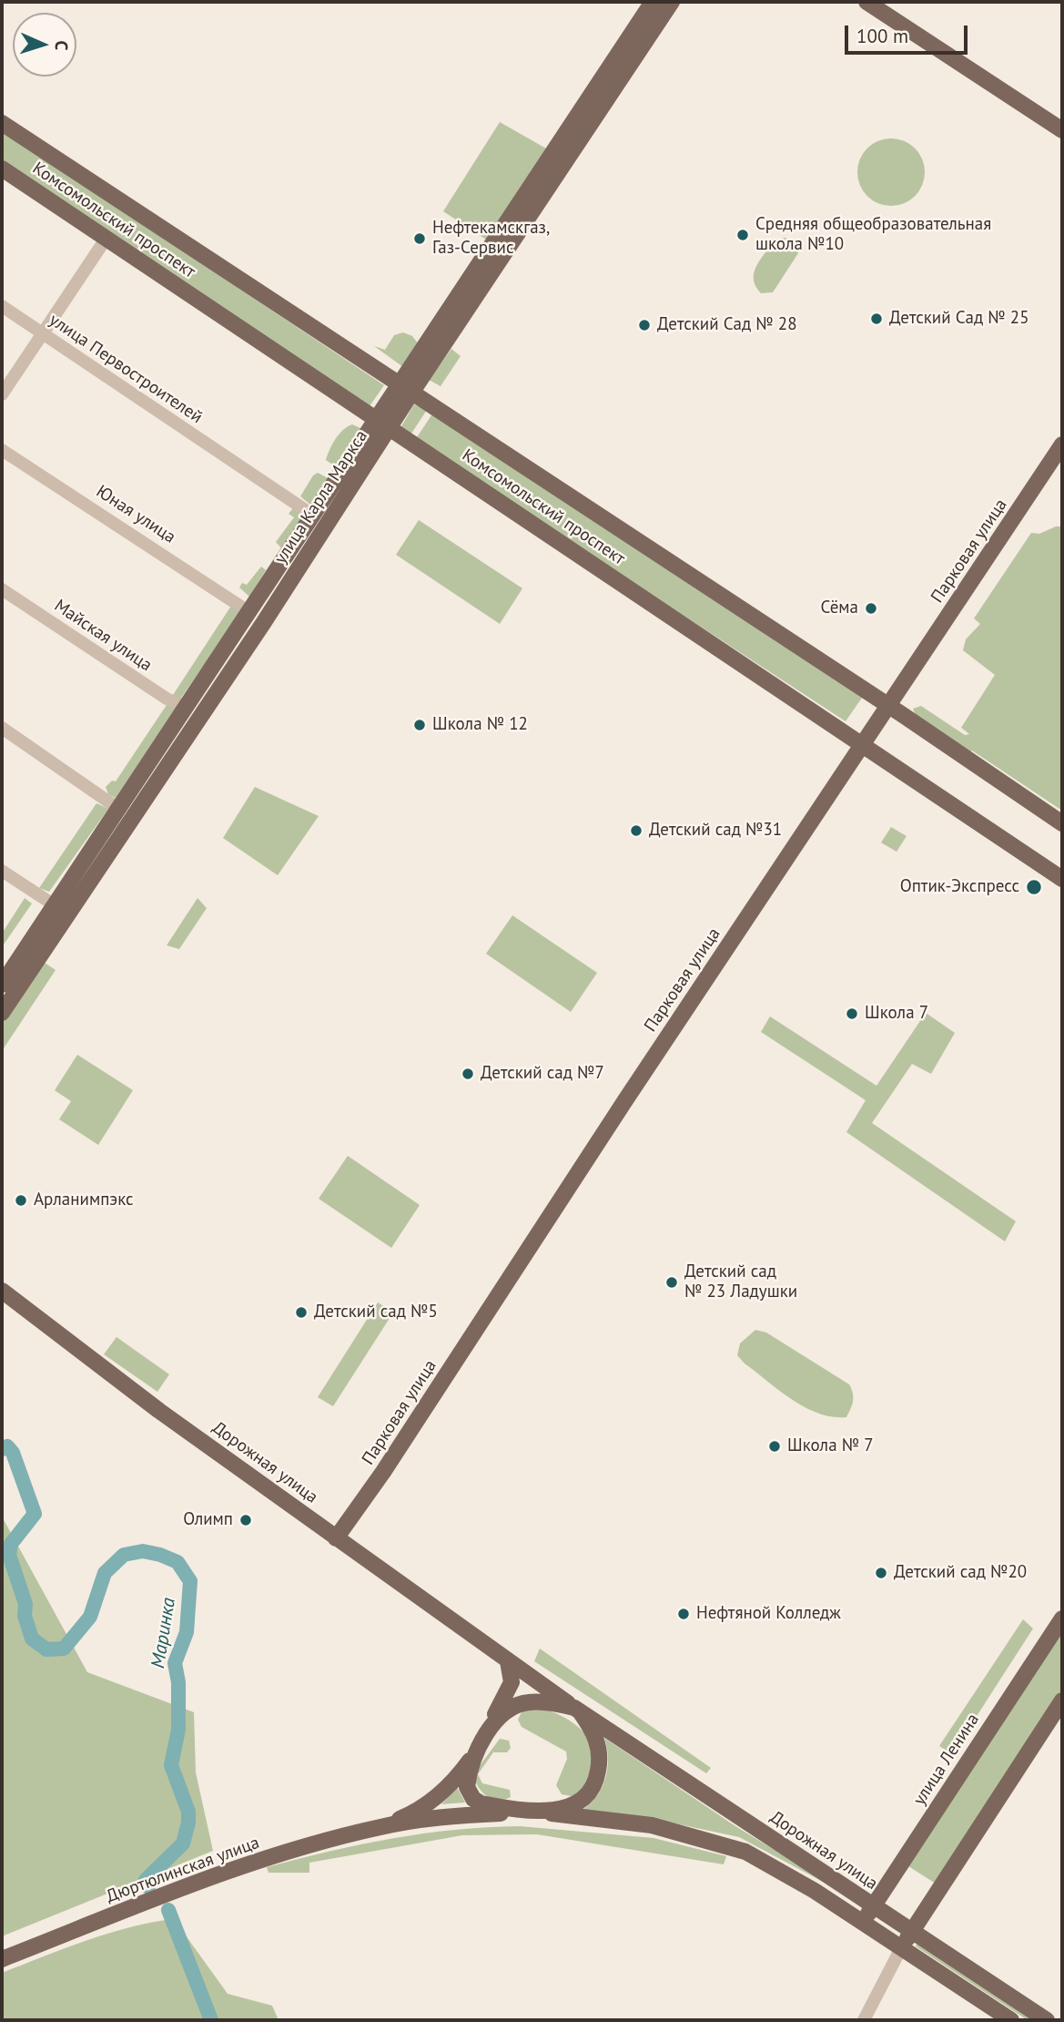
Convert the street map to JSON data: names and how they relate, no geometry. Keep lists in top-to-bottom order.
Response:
{
  "streets": {
    "main road": [
      "Комсомольский проспект",
      "улица Карла Маркса",
      "Парковая улица",
      "Дорожная улица",
      "улица Ленина",
      "Дюртюлинская улица"
    ],
    "street": ["улица Первостроителей", "Юная улица", "Майская улица"]
  },
  "crossings": [
    ["Комсомольский проспект", "улица Карла Маркса"],
    ["Комсомольский проспект", "Парковая улица"],
    ["улица Первостроителей", "улица Карла Маркса"],
    ["улица Карла Маркса", "Юная улица"],
    ["улица Карла Маркса", "Майская улица"],
    ["Парковая улица", "Дорожная улица"],
    ["Дорожная улица", "улица Ленина"]
  ],
  "water": ["Маринка"],
  "places": [
    "Средняя общеобразовательная школа №10",
    "Нефтекамскгаз, Газ-Сервис",
    "Детский Сад № 25",
    "Детский Сад № 28",
    "Сёма",
    "Школа № 12",
    "Детский сад №31",
    "Оптик-Экспресс",
    "Школа 7",
    "Детский сад №7",
    "Арланимпэкс",
    "Детский сад № 23 Ладушки",
    "Детский сад №5",
    "Школа № 7",
    "Олимп",
    "Детский сад №20",
    "Нефтяной Колледж"
  ],
  "scale_bar": "100 m",
  "north": "right"
}
